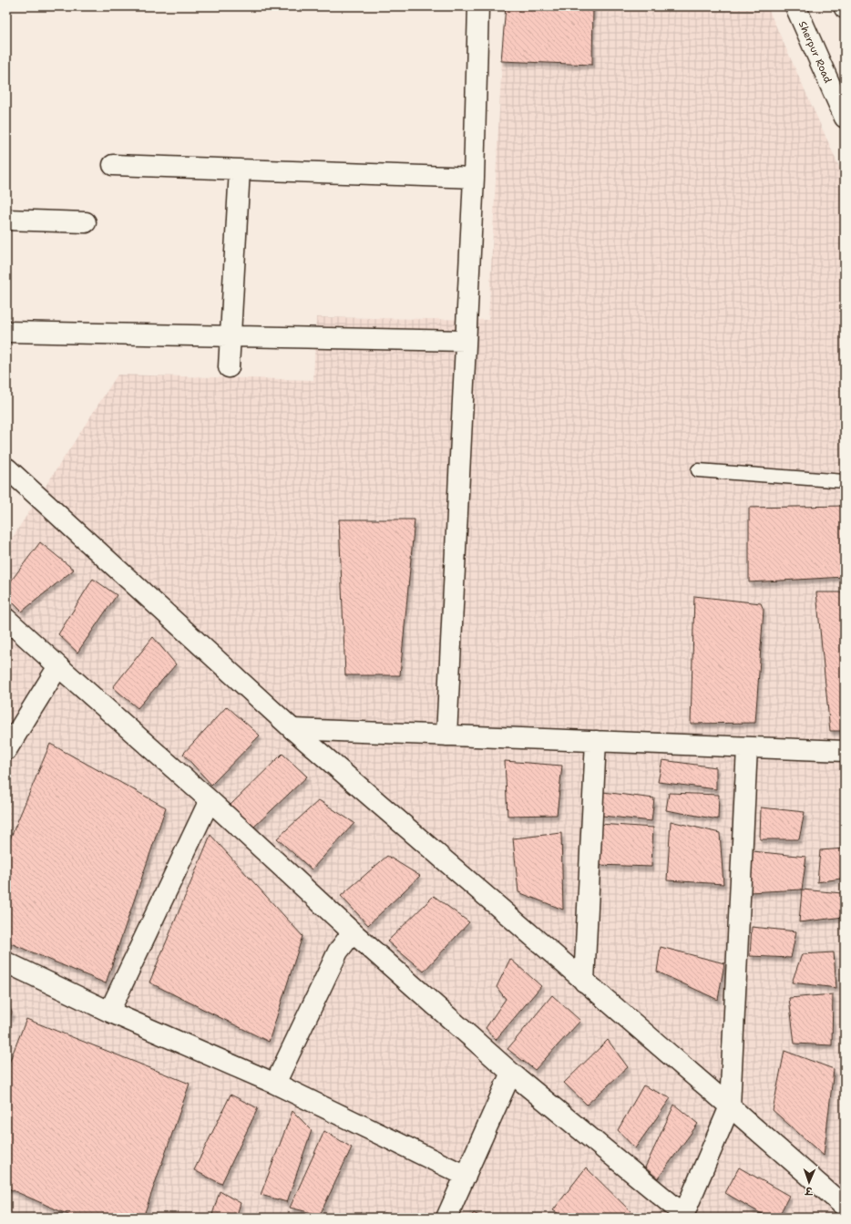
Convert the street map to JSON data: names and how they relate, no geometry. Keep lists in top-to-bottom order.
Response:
{
  "streets": {
    "street": ["Sherpur Road"]
  },
  "north": "bottom"
}
